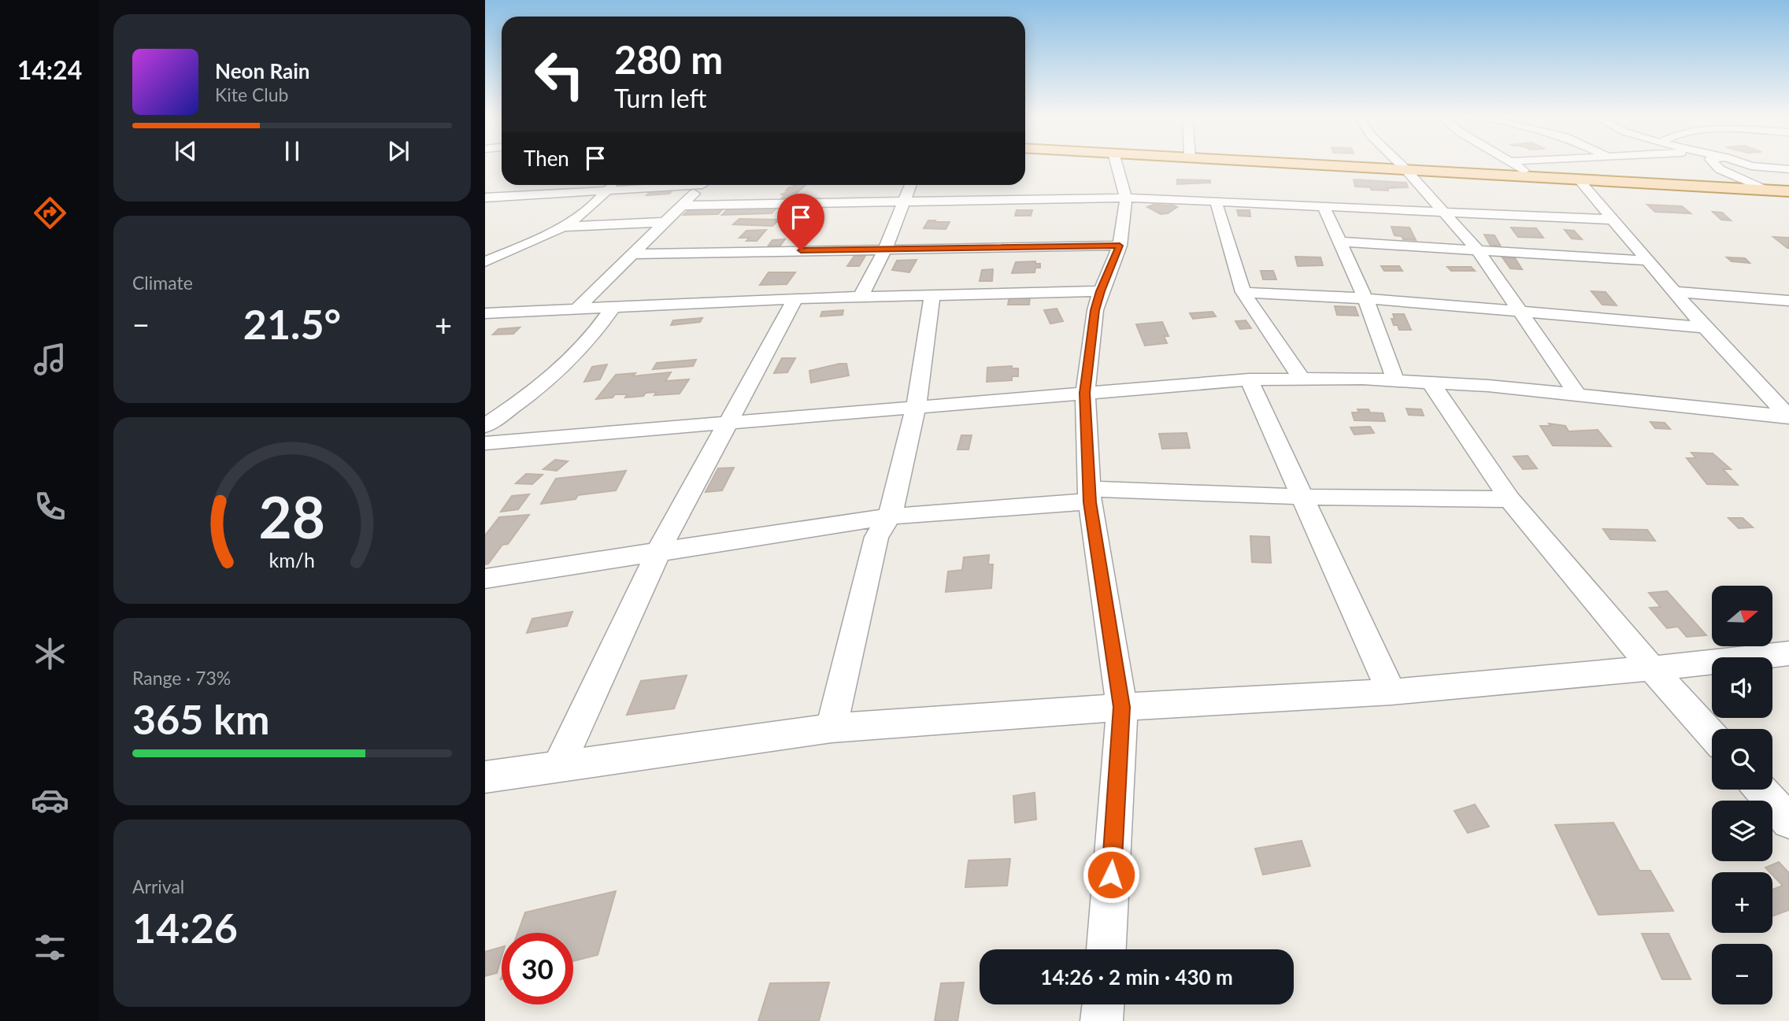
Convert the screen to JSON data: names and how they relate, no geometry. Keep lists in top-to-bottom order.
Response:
{
  "north": "right",
  "page": {
    "tabs": "14:24",
    "turn": ["280 m", "Turn left"],
    "song": ["Neon Rain", "Kite Club"],
    "then": "Then",
    "tile": [
      "Climate",
      ["Range · 73%", "365 km"],
      ["Arrival", "14:26"]
    ],
    "heat": ["−", "21.5°", "+"],
    "map_buttons": ["+", "−"],
    "limit": "30",
    "trip": "14:26 · 2 min · 430 m",
    "gauge": ["28", "km/h"]
  }
}
